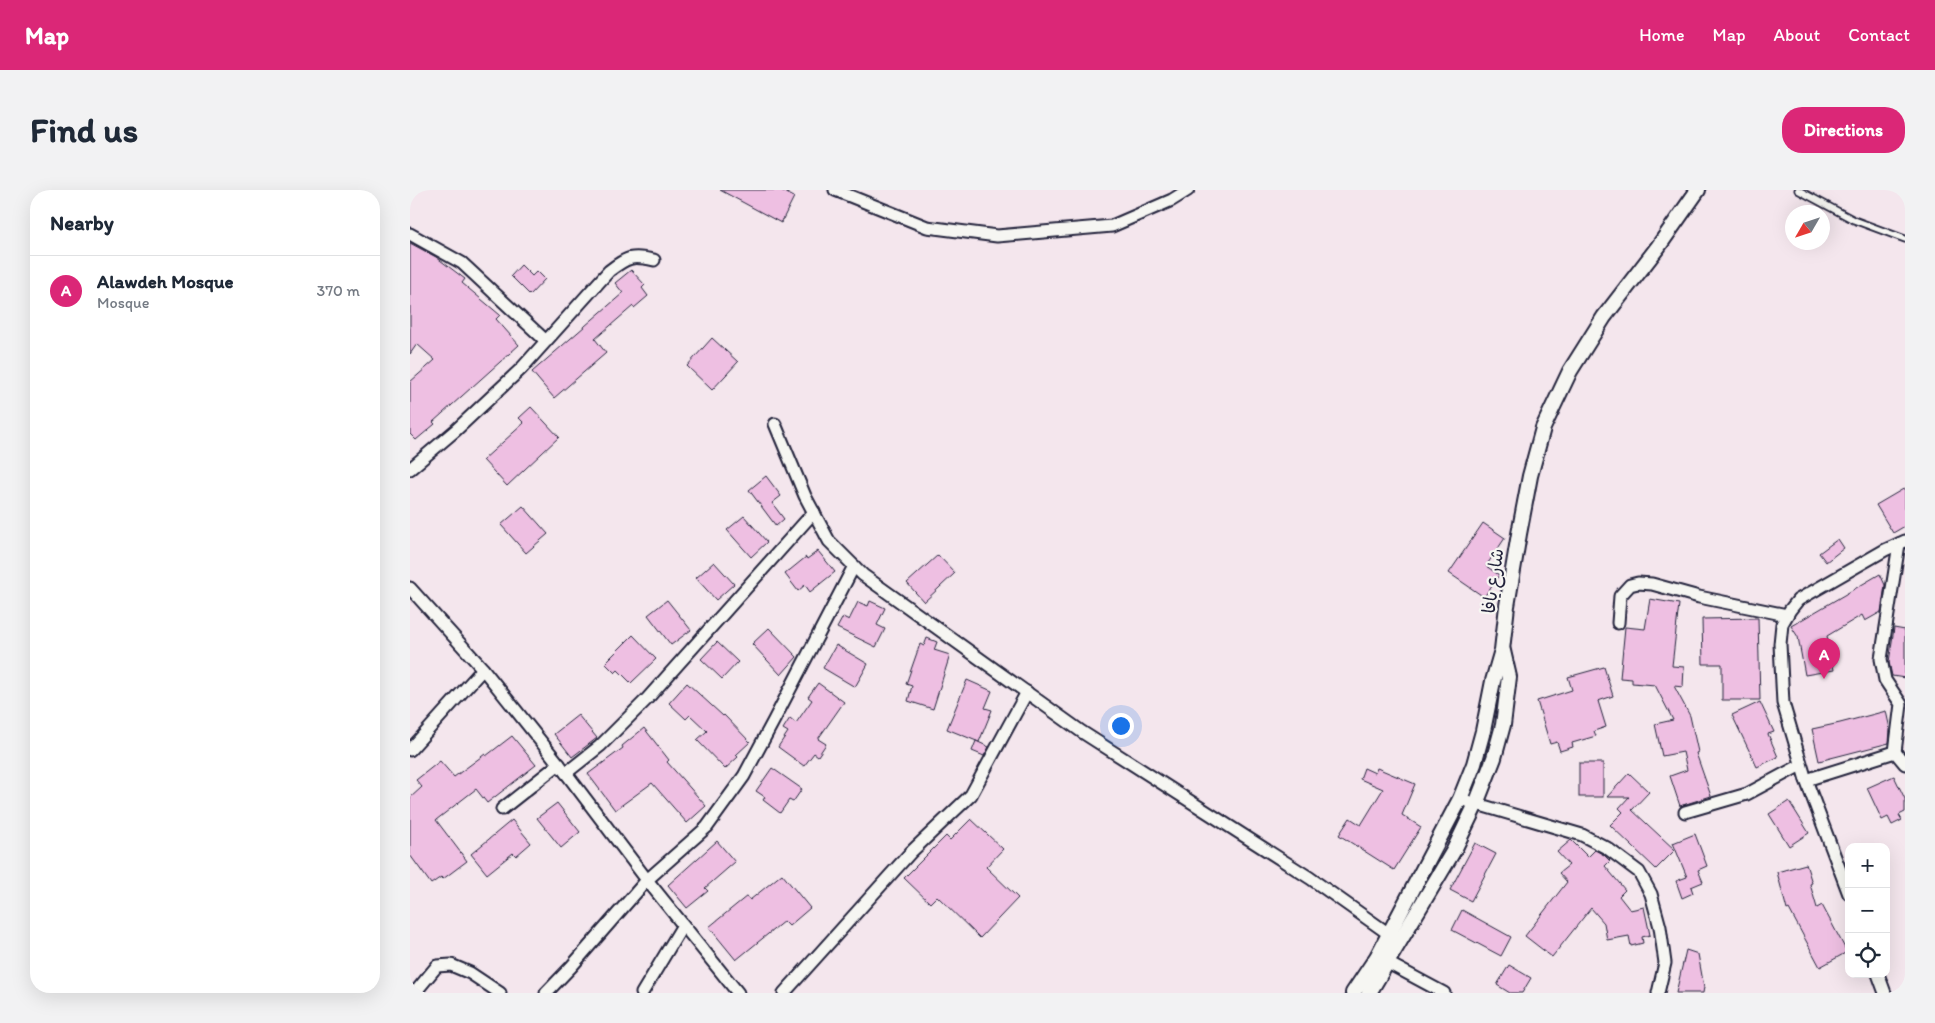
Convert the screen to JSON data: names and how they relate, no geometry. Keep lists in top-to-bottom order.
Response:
{
  "streets": {
    "street": ["شارع يافا"]
  },
  "north": "bottom left",
  "page": {
    "header": "Map",
    "nav": [
      "Home",
      "Map",
      "About",
      "Contact"
    ],
    "buttons": "Directions",
    "title": "Find us",
    "heading": "Nearby",
    "list": [
      {
        "mark": "A",
        "name": "Alawdeh Mosque",
        "note": "Mosque",
        "value": "370 m"
      }
    ],
    "pins": "A",
    "map_buttons": ["+", "−"]
  }
}
